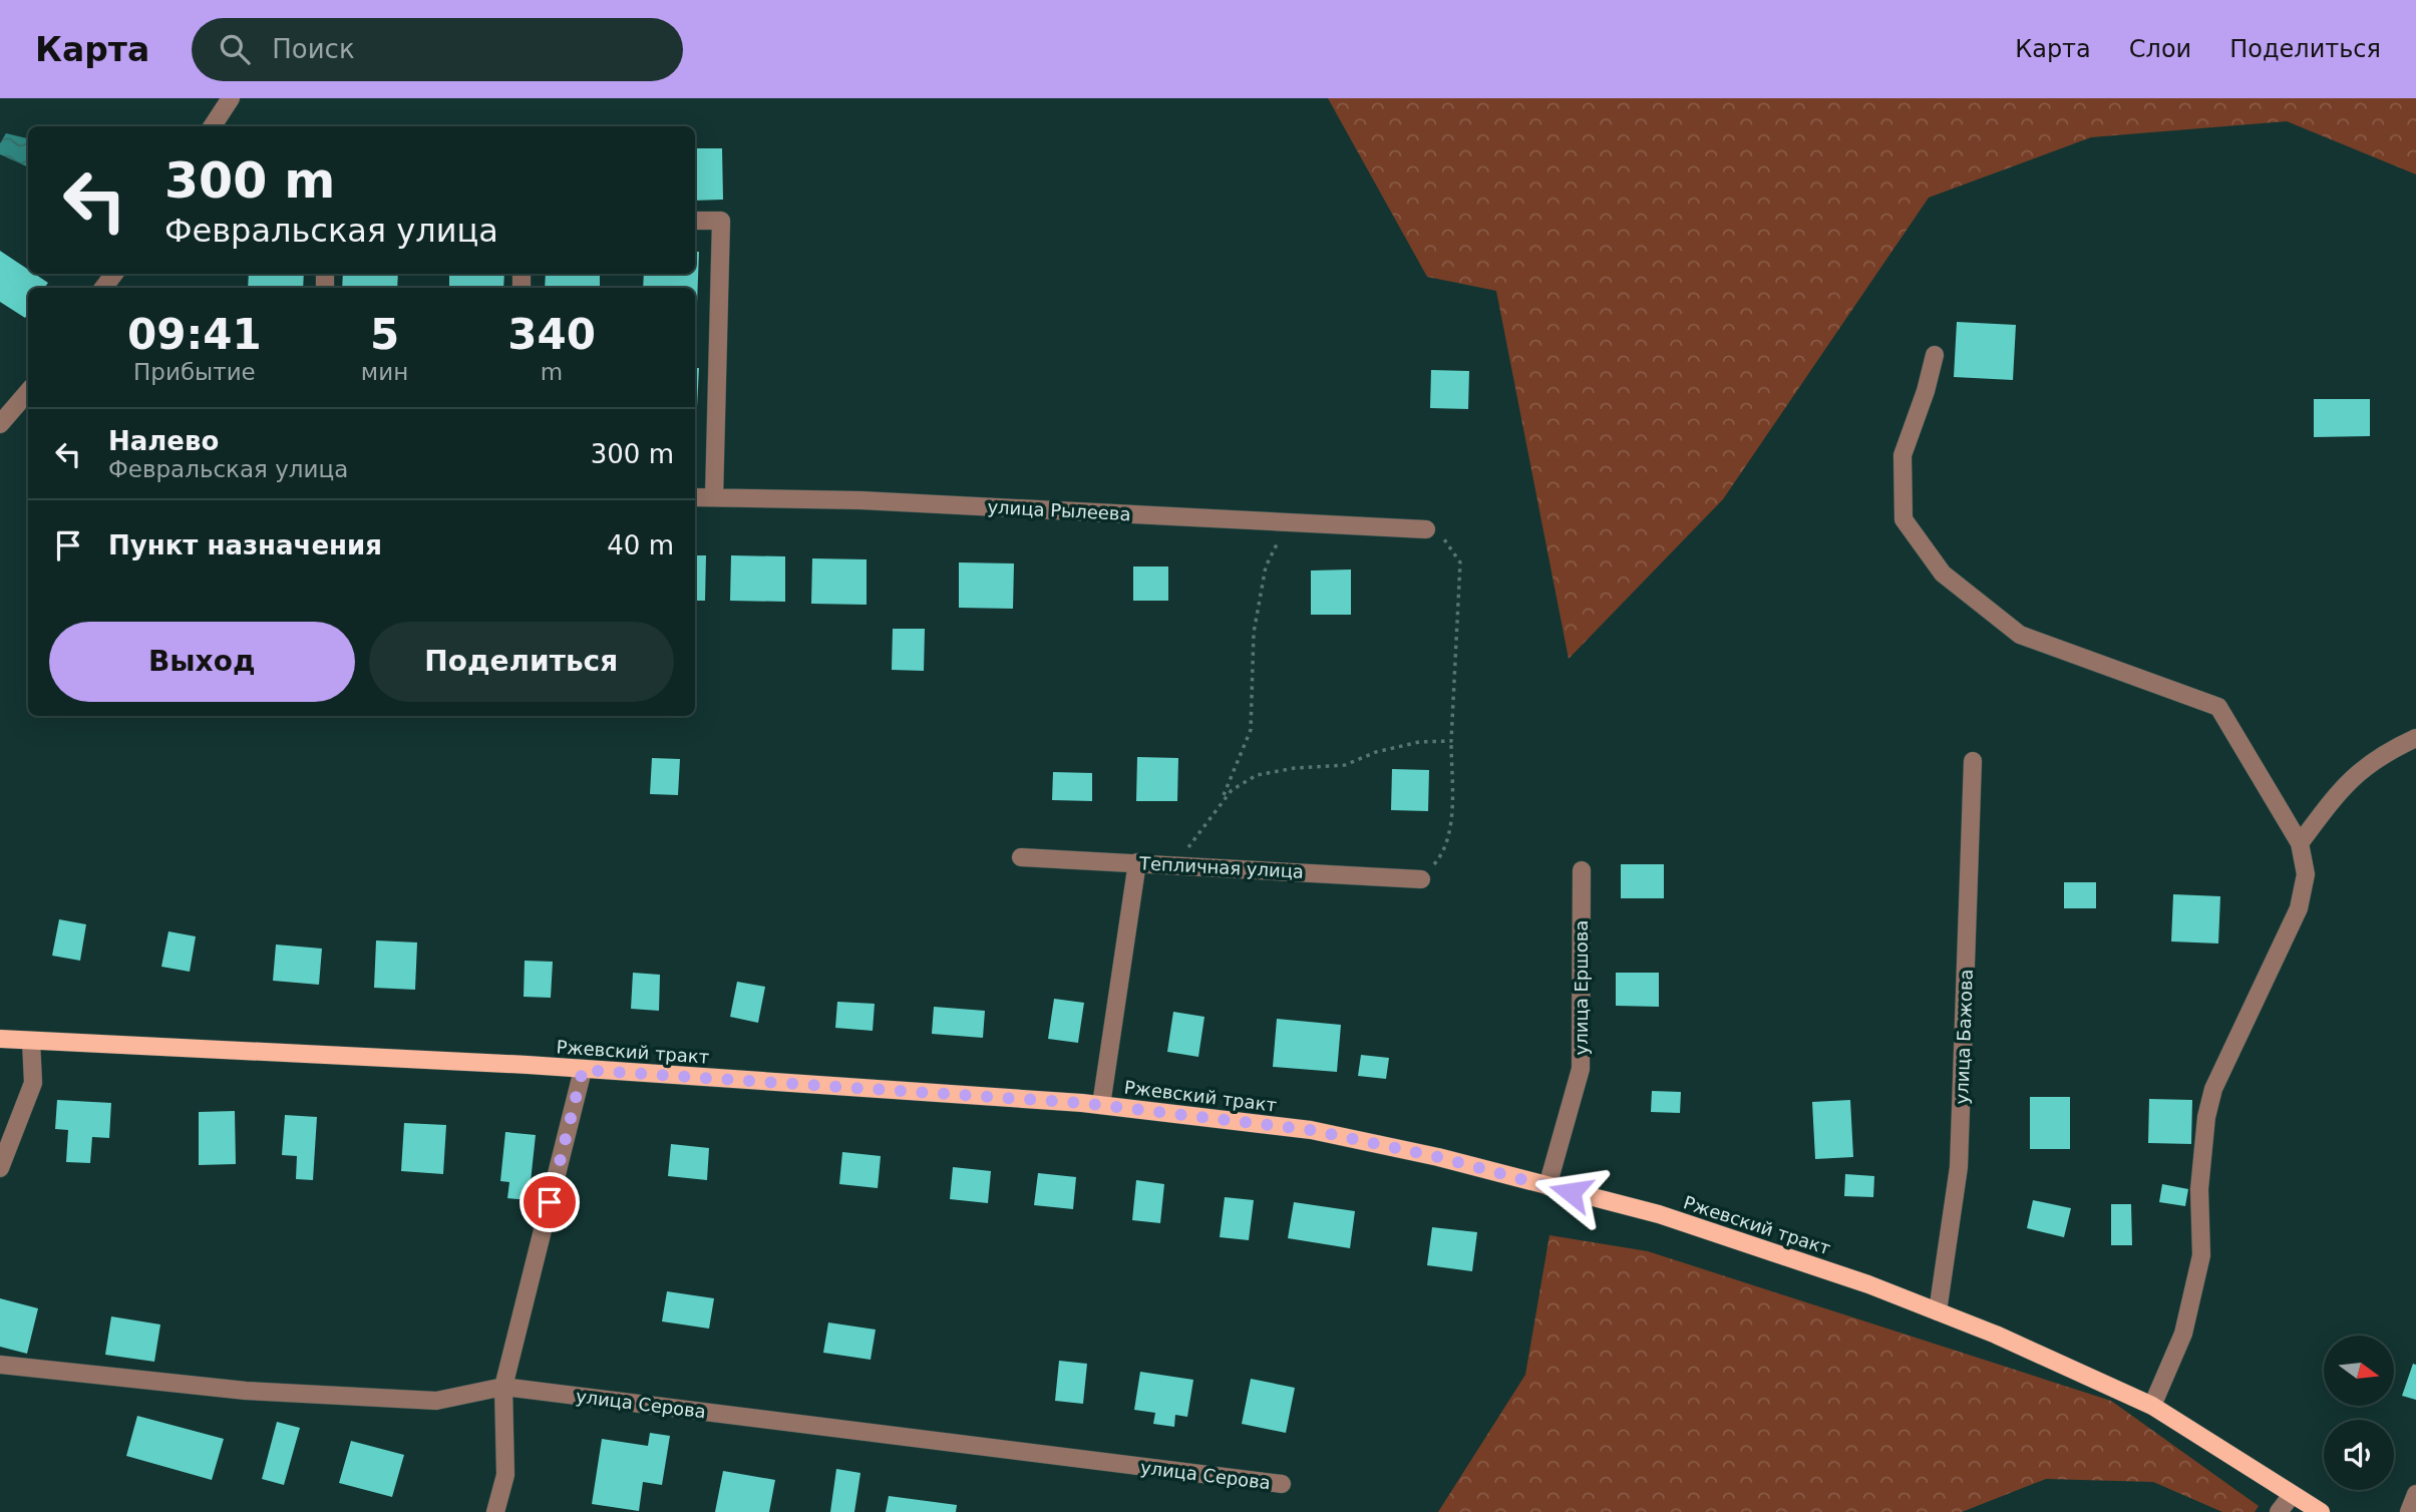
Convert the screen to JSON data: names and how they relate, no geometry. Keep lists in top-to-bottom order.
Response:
{
  "streets": {
    "main road": ["Ржевский тракт"],
    "street": [
      "улица Рылеева",
      "Тепличная улица",
      "улица Ершова",
      "улица Бажова",
      "улица Серова"
    ]
  },
  "crossings": [
    ["улица Ершова", "Ржевский тракт"],
    ["улица Бажова", "Ржевский тракт"]
  ],
  "north": "right",
  "page": {
    "header": "Карта",
    "search": "Поиск",
    "nav": ["Карта", "Слои", "Поделиться"],
    "turn": ["300 m", "Февральская улица"],
    "eta": [
      "09:41",
      "Прибытие",
      "5",
      "мин",
      "340",
      "m"
    ],
    "list": [
      {
        "name": "Налево",
        "note": "Февральская улица",
        "value": "300 m"
      },
      {
        "name": "Пункт назначения",
        "value": "40 m"
      }
    ],
    "buttons": ["Выход", "Поделиться"]
  }
}
